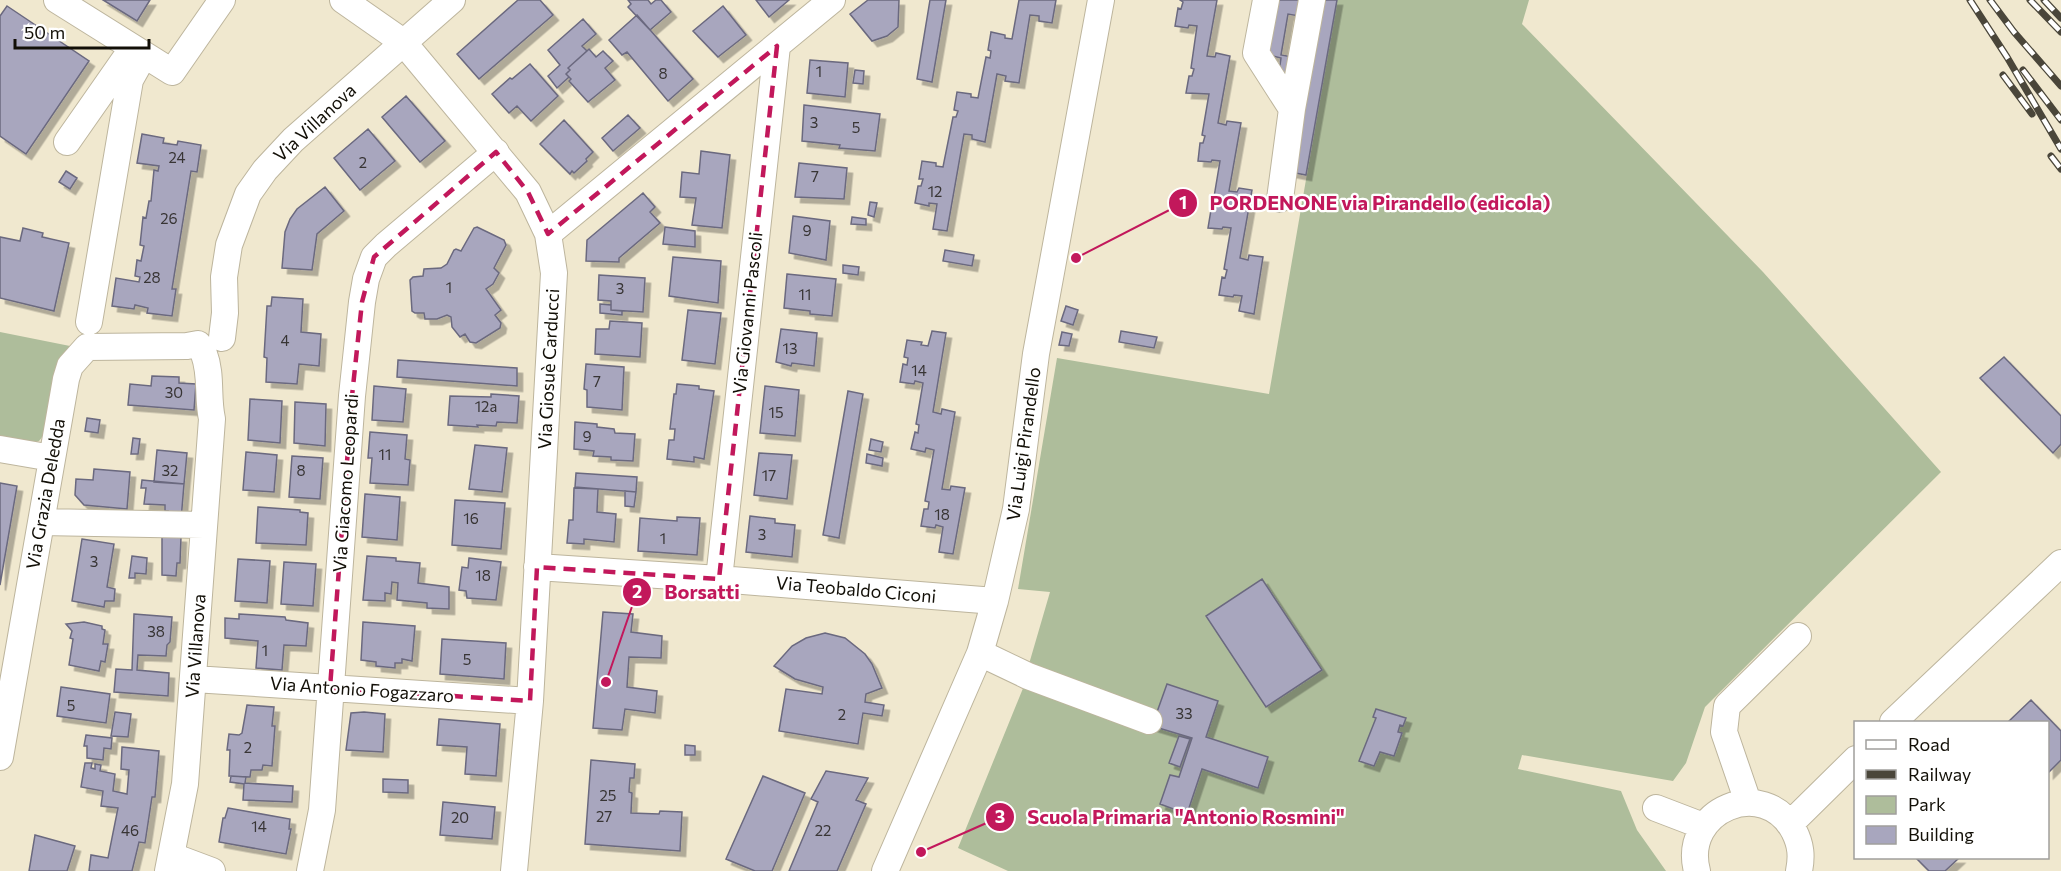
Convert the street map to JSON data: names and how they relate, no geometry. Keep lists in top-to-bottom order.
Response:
{
  "streets": {
    "street": [
      "Via Villanova",
      "Via Giovanni Pascoli",
      "Via Giosuè Carducci",
      "Via Luigi Pirandello",
      "Via Giacomo Leopardi",
      "Via Grazia Deledda",
      "Via Teobaldo Ciconi",
      "Via Antonio Fogazzaro"
    ]
  },
  "crossings": [
    ["Via Villanova", "Via Giosuè Carducci"],
    ["Via Villanova", "Via Grazia Deledda"],
    ["Via Villanova", "Via Antonio Fogazzaro"],
    ["Via Giovanni Pascoli", "Via Teobaldo Ciconi"],
    ["Via Giosuè Carducci", "Via Giacomo Leopardi"],
    ["Via Giosuè Carducci", "Via Teobaldo Ciconi"],
    ["Via Giosuè Carducci", "Via Antonio Fogazzaro"],
    ["Via Luigi Pirandello", "Via Teobaldo Ciconi"],
    ["Via Giacomo Leopardi", "Via Antonio Fogazzaro"]
  ],
  "places": ["PORDENONE via Pirandello (edicola)", "Borsatti", "Scuola Primaria \"Antonio Rosmini\""],
  "house_numbers": [
    "1",
    "8",
    "3",
    "5",
    "24",
    "2",
    "7",
    "12",
    "26",
    "9",
    "28",
    "1",
    "3",
    "11",
    "4",
    "13",
    "14",
    "7",
    "30",
    "12a",
    "15",
    "9",
    "11",
    "32",
    "8",
    "17",
    "18",
    "16",
    "3",
    "1",
    "3",
    "18",
    "38",
    "1",
    "5",
    "5",
    "33",
    "2",
    "2",
    "25",
    "27",
    "20",
    "14",
    "46",
    "22"
  ],
  "legend": [
    "Road",
    "Railway",
    "Park",
    "Building"
  ],
  "scale_bar": "50 m"
}
